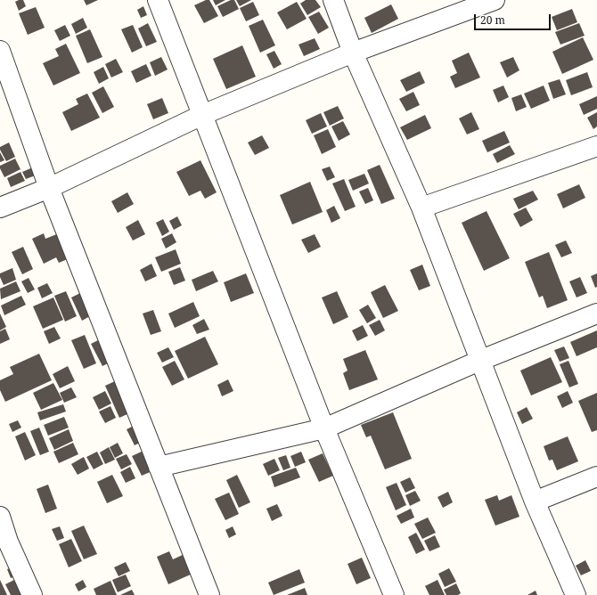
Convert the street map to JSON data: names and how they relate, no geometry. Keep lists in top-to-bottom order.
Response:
{
  "scale_bar": "20 m"
}
